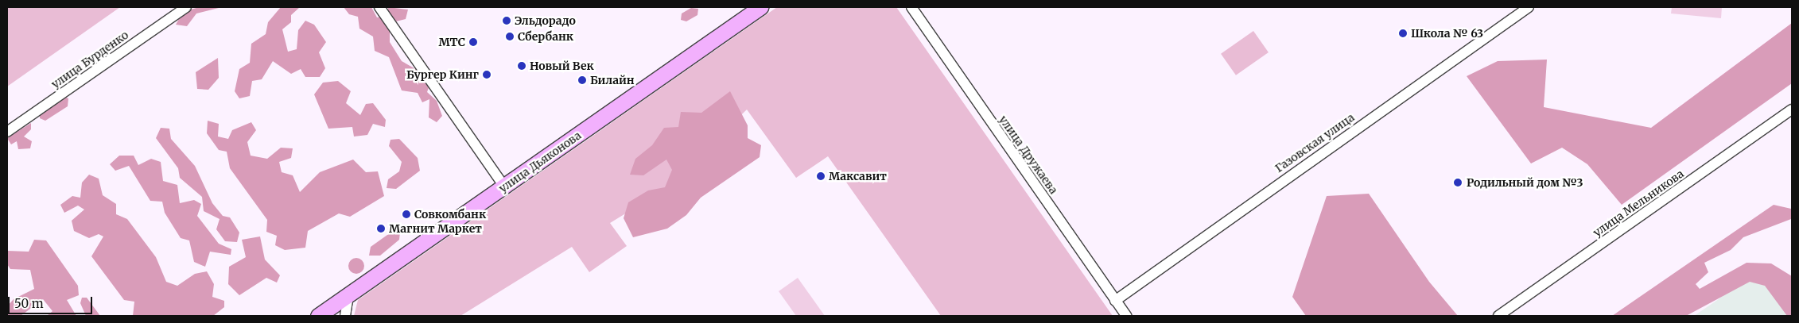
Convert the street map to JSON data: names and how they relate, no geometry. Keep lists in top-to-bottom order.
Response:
{
  "streets": {
    "main road": ["улица Дьяконова"],
    "street": [
      "улица Бурденко",
      "Газовская улица",
      "улица Дружаева",
      "улица Мельникова"
    ]
  },
  "crossings": [
    ["Газовская улица", "улица Дружаева"]
  ],
  "places": [
    "Эльдорадо",
    "Школа № 63",
    "Сбербанк",
    "МТС",
    "Новый Век",
    "Бургер Кинг",
    "Билайн",
    "Максавит",
    "Родильный дом №3",
    "Совкомбанк",
    "Магнит Маркет"
  ],
  "scale_bar": "50 m"
}
